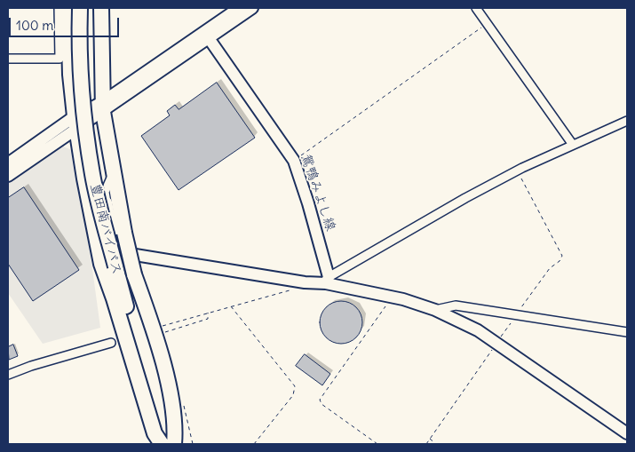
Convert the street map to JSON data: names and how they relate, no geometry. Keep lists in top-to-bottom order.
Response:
{
  "streets": {
    "highway": ["豊田南バイパス"],
    "main road": ["鴛鴨みよし線"]
  },
  "scale_bar": "100 m"
}
